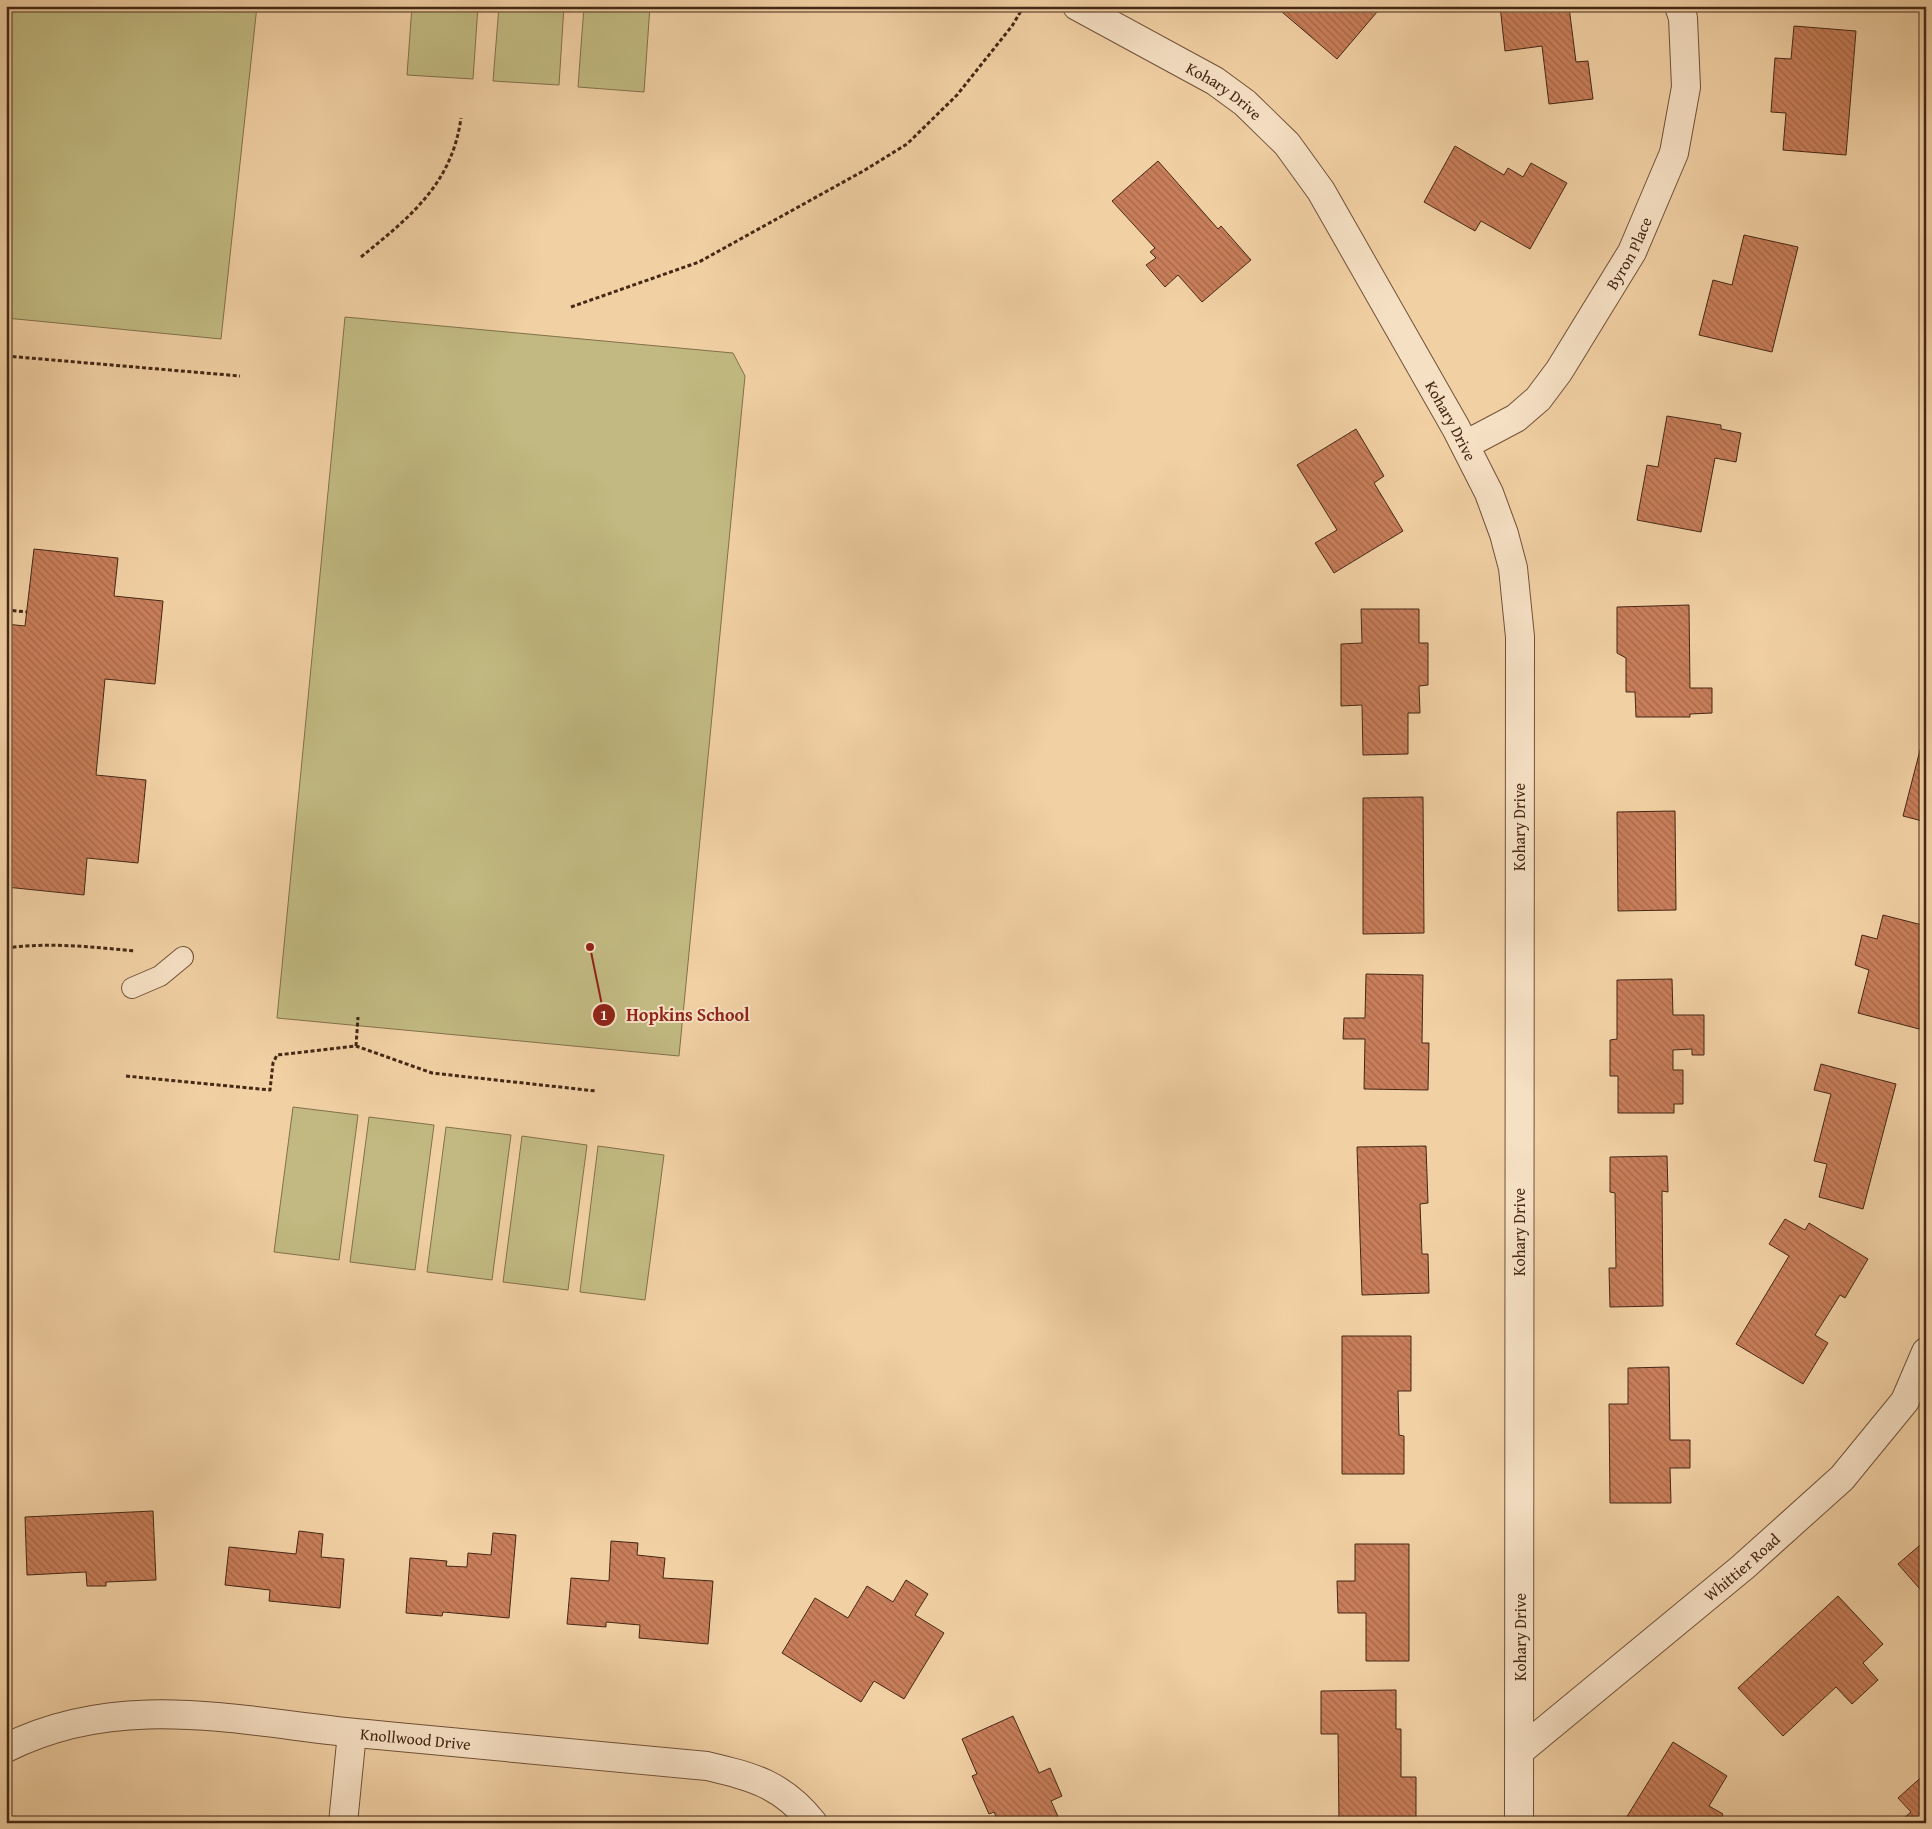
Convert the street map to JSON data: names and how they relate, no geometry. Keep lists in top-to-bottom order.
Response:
{
  "streets": {
    "street": [
      "Kohary Drive",
      "Byron Place",
      "Whittier Road",
      "Knollwood Drive"
    ]
  },
  "crossings": [
    ["Kohary Drive", "Byron Place"],
    ["Kohary Drive", "Whittier Road"]
  ],
  "places": ["Hopkins School"]
}
